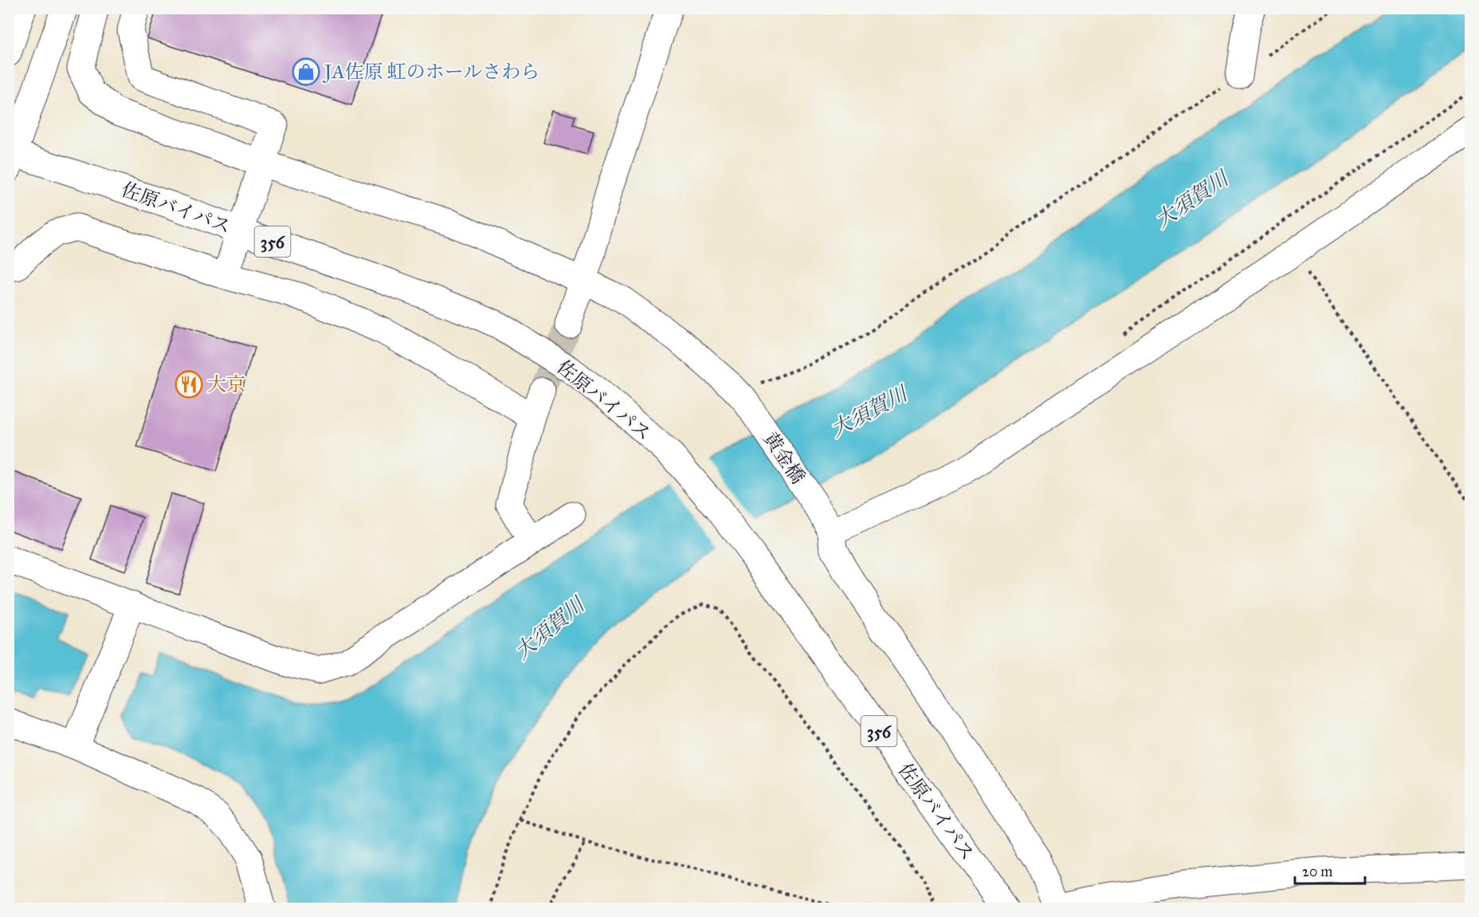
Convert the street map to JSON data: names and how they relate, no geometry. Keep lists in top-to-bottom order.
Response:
{
  "streets": {
    "main road": ["佐原バイパス", "356", "黄金橋"]
  },
  "water": ["大須賀川"],
  "places": {
    "shop": ["JA佐原 虹のホールさわら"],
    "restaurant": ["大京"]
  },
  "scale_bar": "20 m"
}
